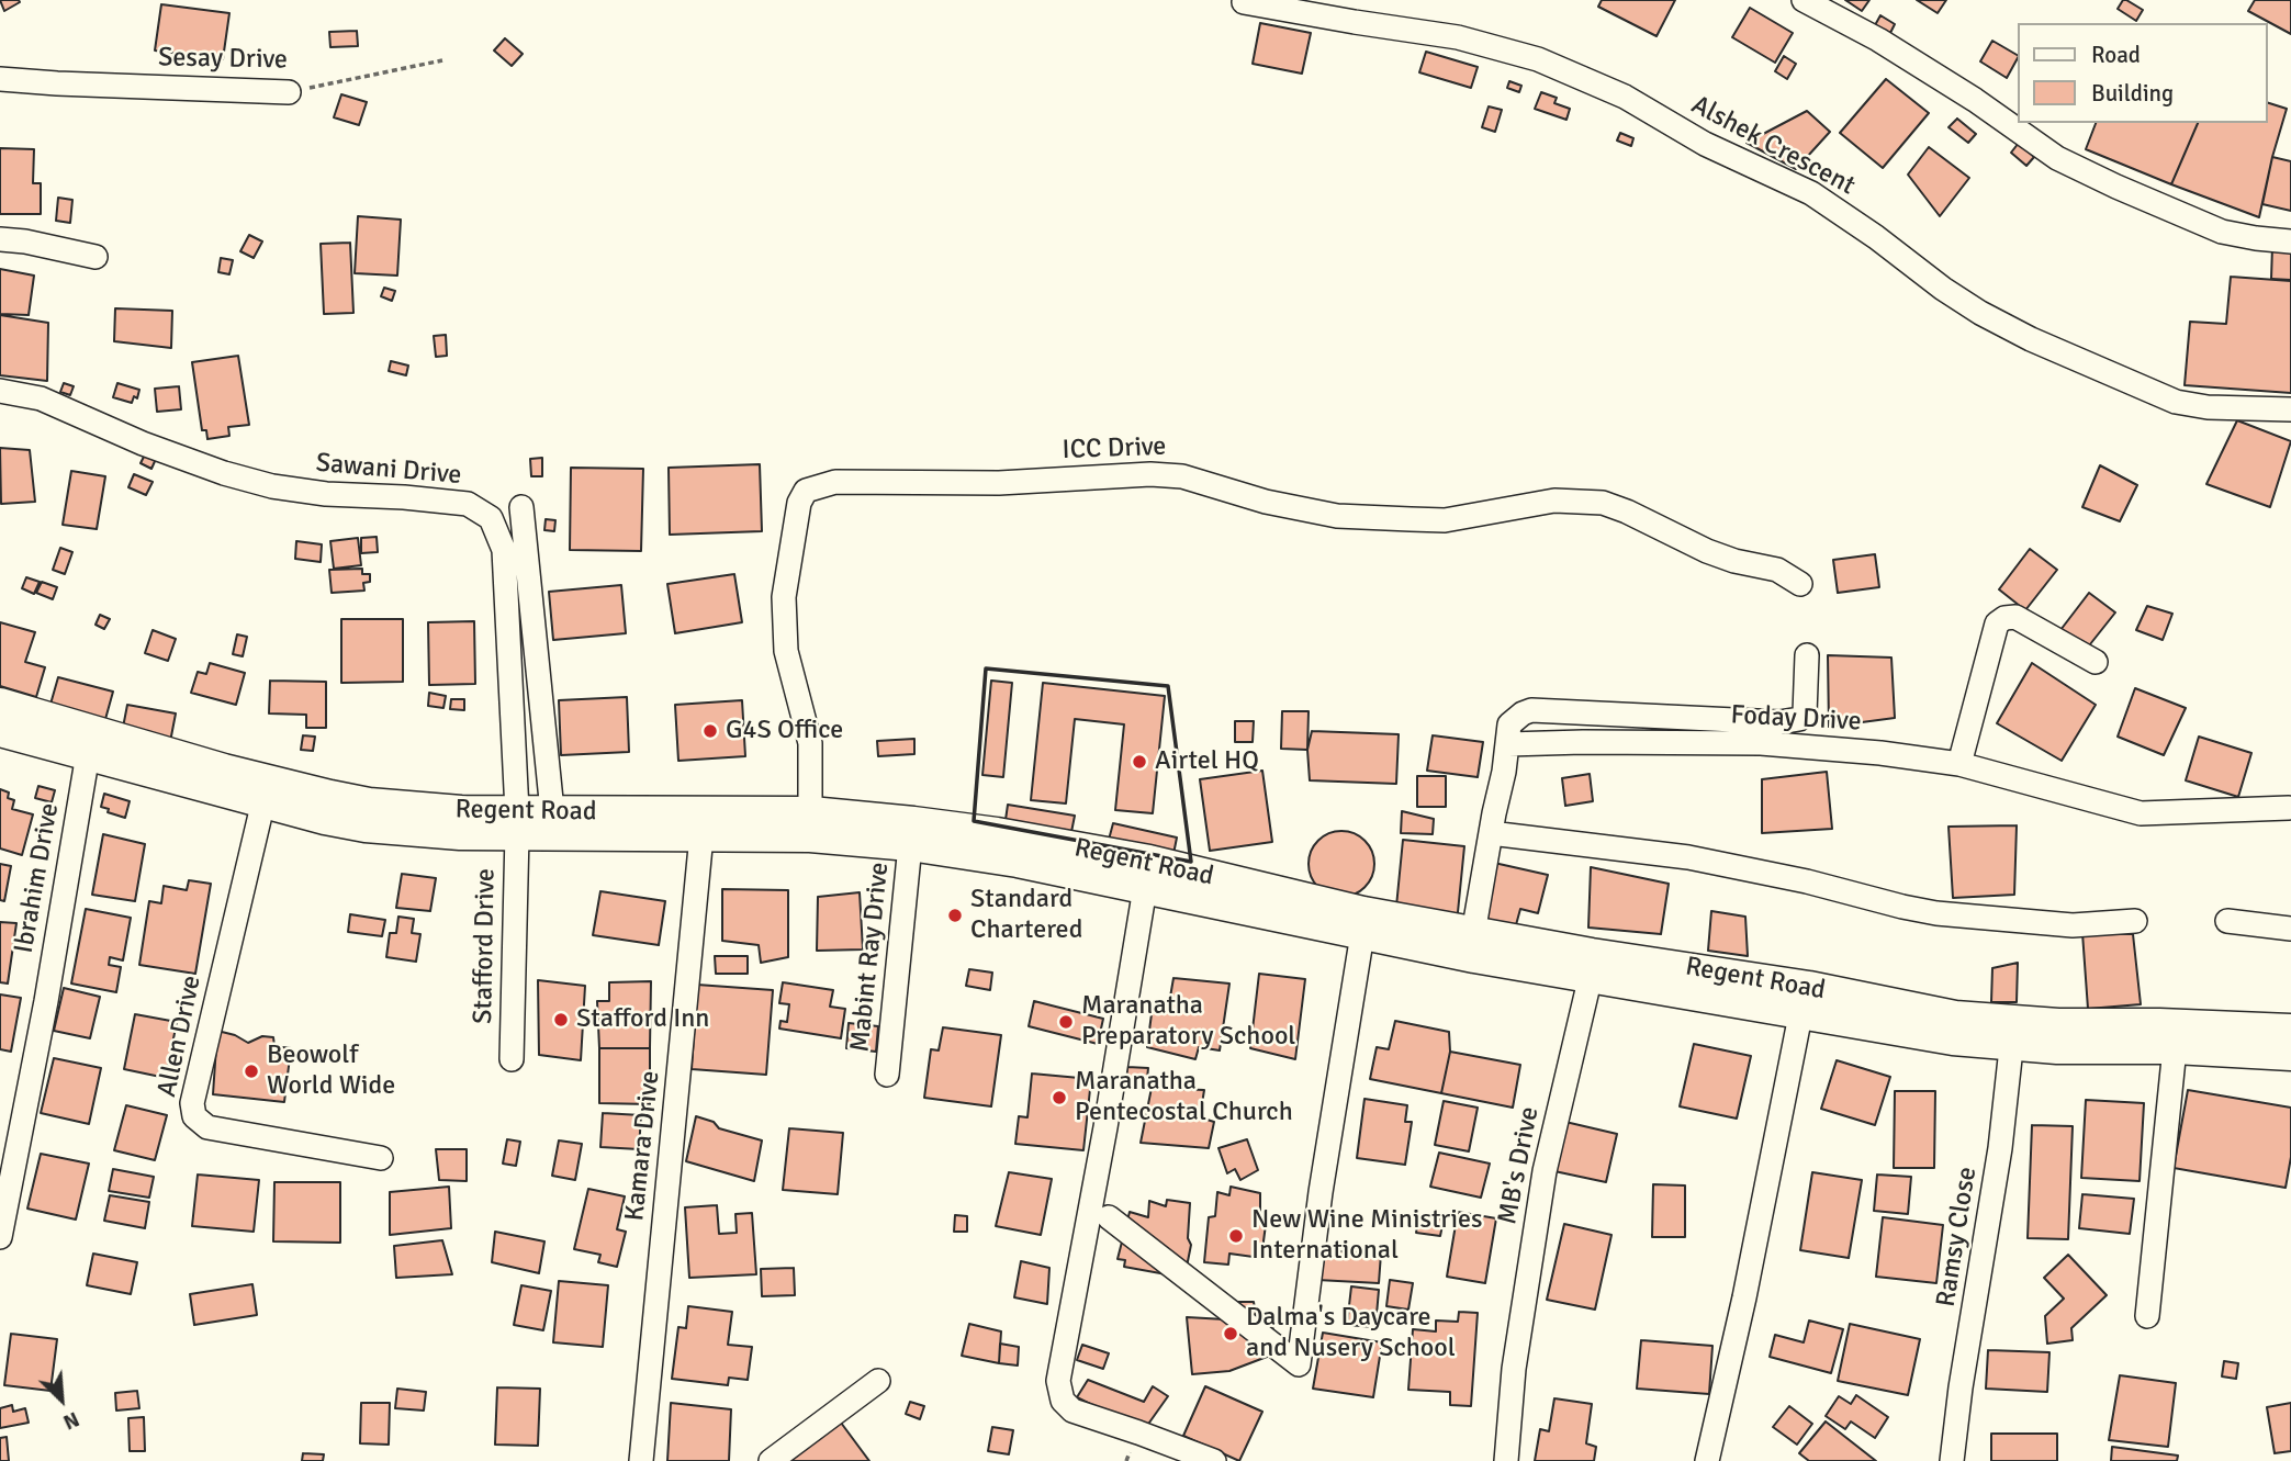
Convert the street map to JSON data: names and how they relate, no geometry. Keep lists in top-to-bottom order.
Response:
{
  "streets": {
    "main road": ["Regent Road"],
    "street": [
      "Sesay Drive",
      "Alshek Crescent",
      "ICC Drive",
      "Sawani Drive",
      "Foday Drive",
      "Ibrahim Drive",
      "Stafford Drive",
      "Mabint Ray Drive",
      "Allen Drive",
      "Kamara Drive",
      "MB's Drive",
      "Ramsy Close"
    ]
  },
  "crossings": [
    ["ICC Drive", "Regent Road"],
    ["Sawani Drive", "Regent Road"],
    ["Sawani Drive", "Stafford Drive"],
    ["Regent Road", "Ibrahim Drive"],
    ["Regent Road", "Stafford Drive"],
    ["Regent Road", "Mabint Ray Drive"],
    ["Regent Road", "Allen Drive"],
    ["Regent Road", "Kamara Drive"],
    ["Regent Road", "MB's Drive"],
    ["Regent Road", "Ramsy Close"]
  ],
  "places": [
    "G4S Office",
    "Airtel HQ",
    "Standard Chartered",
    "Stafford Inn",
    "Maranatha Preparatory School",
    "Beowolf World Wide",
    "Maranatha Pentecostal Church",
    "New Wine Ministries International",
    "Dalma's Daycare and Nusery School"
  ],
  "legend": ["Road", "Building"],
  "north": "bottom right"
}
